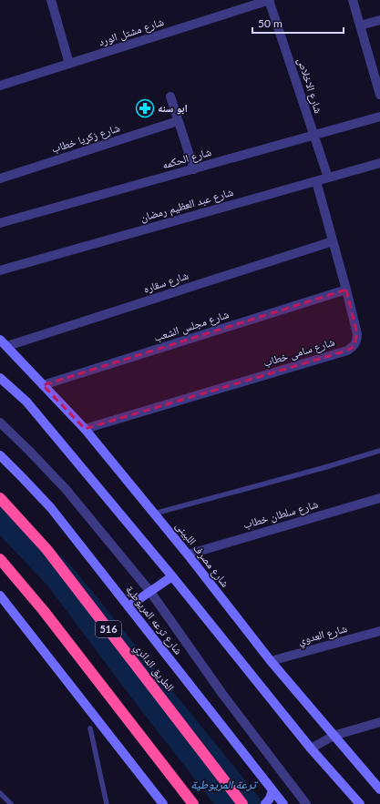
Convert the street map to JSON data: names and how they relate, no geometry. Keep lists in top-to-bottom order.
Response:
{
  "streets": {
    "highway": ["516", "الطريق الدائري"],
    "main road": ["شارع مصرف اللبينى", "شارع ترعه المريوطية"],
    "street": [
      "شارع مشتل الورد",
      "شارع الاخلاص",
      "شارع زكريا خطاب",
      "شارع الحكمه",
      "شارع عبد العظيم رمضان",
      "شارع سقاره",
      "شارع مجلس الشعب",
      "شارع سامى خطاب",
      "شارع سلطان خطاب",
      "شارع العدوي"
    ]
  },
  "crossings": [
    ["شارع مشتل الورد", "شارع الاخلاص"],
    ["شارع الاخلاص", "شارع الحكمه"],
    ["شارع الاخلاص", "شارع عبد العظيم رمضان"],
    ["شارع عبد العظيم رمضان", "شارع سامى خطاب"],
    ["شارع سقاره", "شارع سامى خطاب"],
    ["شارع سقاره", "شارع مصرف اللبينى"],
    ["شارع مجلس الشعب", "شارع سامى خطاب"],
    ["شارع مجلس الشعب", "شارع مصرف اللبينى"],
    ["شارع سامى خطاب", "شارع مصرف اللبينى"],
    ["شارع سلطان خطاب", "شارع مصرف اللبينى"],
    ["شارع مصرف اللبينى", "شارع العدوي"]
  ],
  "water": ["ترعة المريوطية"],
  "places": {
    "pharmacy": ["ابو سنه"]
  },
  "scale_bar": "50 m"
}
